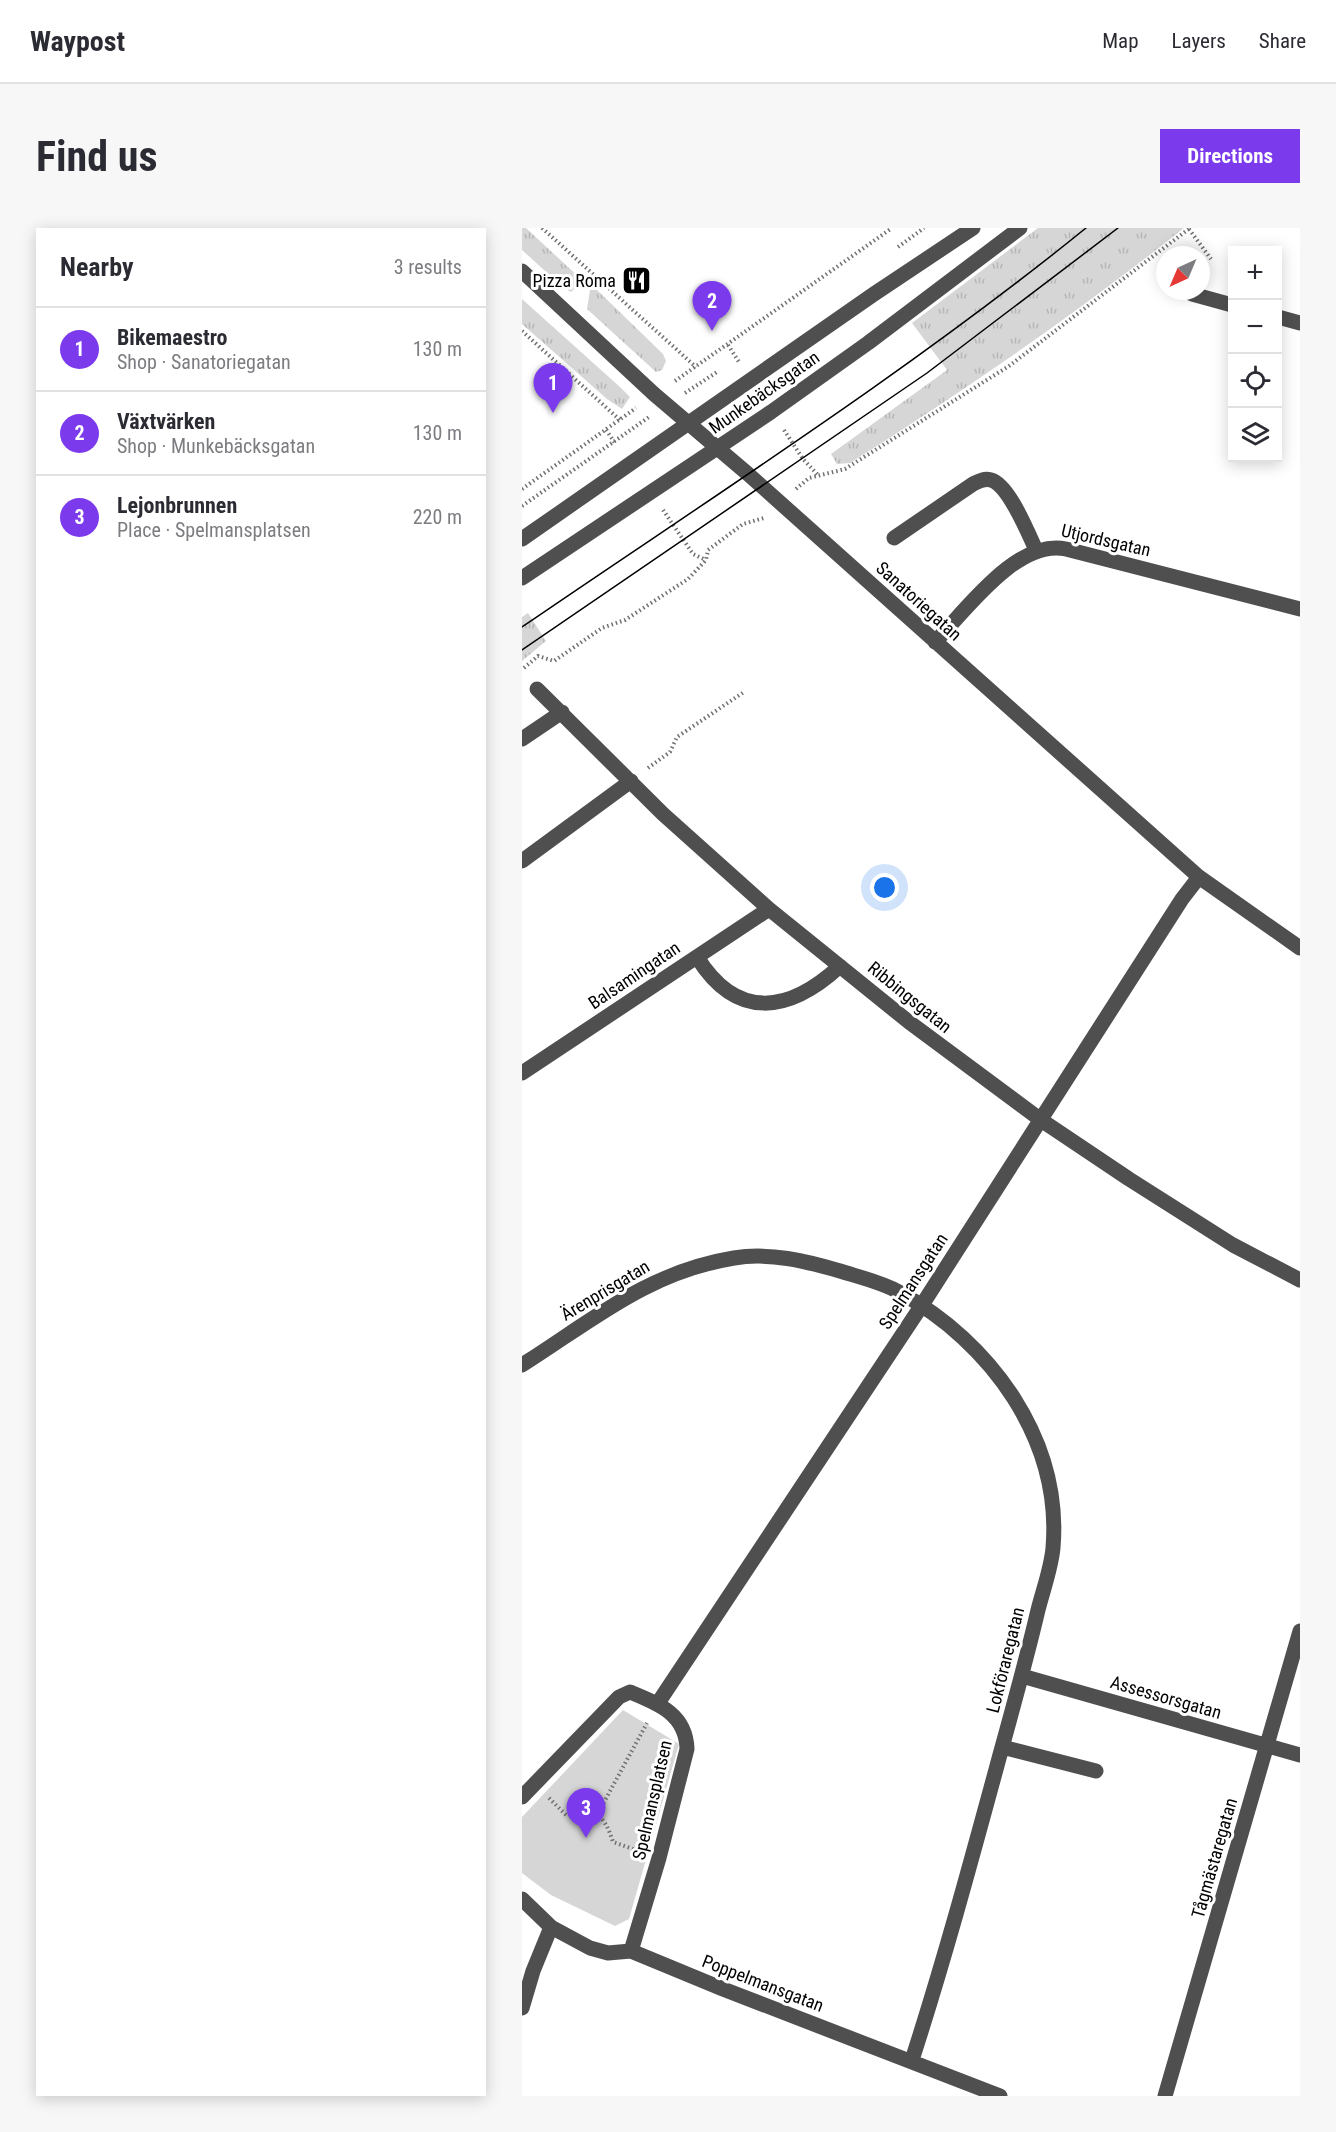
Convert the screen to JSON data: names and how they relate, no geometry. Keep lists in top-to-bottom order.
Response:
{
  "streets": {
    "street": [
      "Munkebäcksgatan",
      "Utjordsgatan",
      "Sanatoriegatan",
      "Balsamingatan",
      "Ribbingsgatan",
      "Spelmansgatan",
      "Ärenprisgatan",
      "Lokföraregatan",
      "Assessorsgatan",
      "Spelmansplatsen",
      "Tågmästaregatan",
      "Poppelmansgatan"
    ]
  },
  "crossings": [
    ["Munkebäcksgatan", "Sanatoriegatan"],
    ["Utjordsgatan", "Sanatoriegatan"],
    ["Sanatoriegatan", "Spelmansgatan"],
    ["Balsamingatan", "Ribbingsgatan"],
    ["Ribbingsgatan", "Spelmansgatan"],
    ["Spelmansgatan", "Ärenprisgatan"],
    ["Spelmansgatan", "Lokföraregatan"],
    ["Spelmansgatan", "Spelmansplatsen"],
    ["Ärenprisgatan", "Lokföraregatan"],
    ["Lokföraregatan", "Assessorsgatan"],
    ["Lokföraregatan", "Poppelmansgatan"],
    ["Assessorsgatan", "Tågmästaregatan"],
    ["Spelmansplatsen", "Poppelmansgatan"]
  ],
  "places": {
    "restaurant": ["Pizza Roma"]
  },
  "north": "bottom left",
  "page": {
    "header": "Waypost",
    "nav": ["Map", "Layers", "Share"],
    "buttons": "Directions",
    "title": "Find us",
    "heading": ["Nearby", "3 results"],
    "map_buttons": ["+", "−"],
    "pins": ["2", "1", "3"],
    "list": [
      {
        "mark": "1",
        "name": "Bikemaestro",
        "note": "Shop · Sanatoriegatan",
        "value": "130 m"
      },
      {
        "mark": "2",
        "name": "Växtvärken",
        "note": "Shop · Munkebäcksgatan",
        "value": "130 m"
      },
      {
        "mark": "3",
        "name": "Lejonbrunnen",
        "note": "Place · Spelmansplatsen",
        "value": "220 m"
      }
    ]
  }
}
